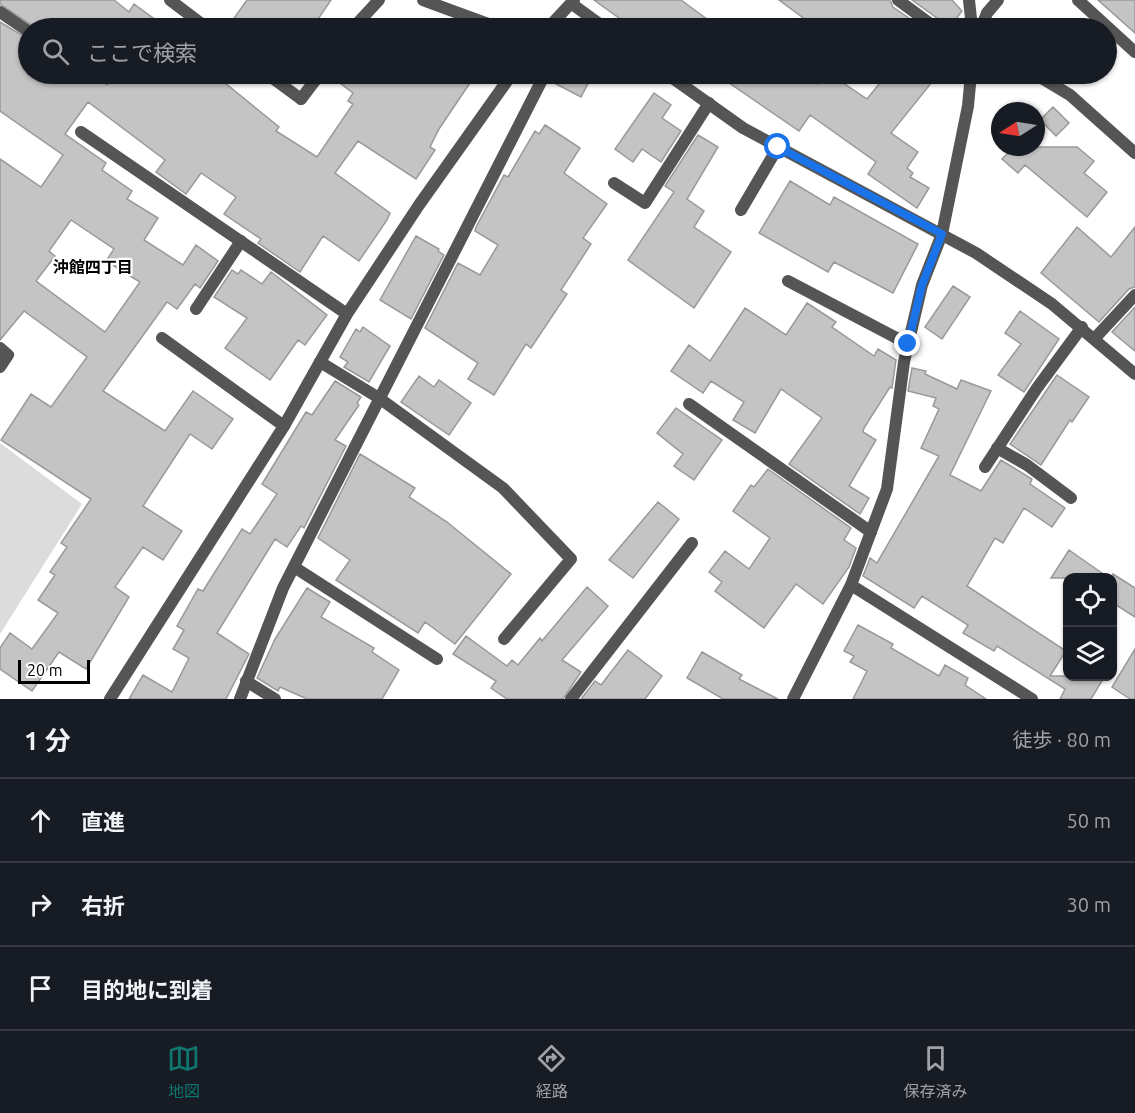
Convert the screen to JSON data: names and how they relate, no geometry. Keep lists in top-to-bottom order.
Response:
{
  "districts": ["沖館四丁目"],
  "scale_bar": "20 m",
  "north": "left",
  "page": {
    "search": "ここで検索",
    "scale": "20 m",
    "heading": ["1 分", "徒歩 · 80 m"],
    "list": [
      ["直進", "50 m"],
      ["右折", "30 m"],
      "目的地に到着"
    ],
    "nav": ["地図", "経路", "保存済み"]
  }
}
